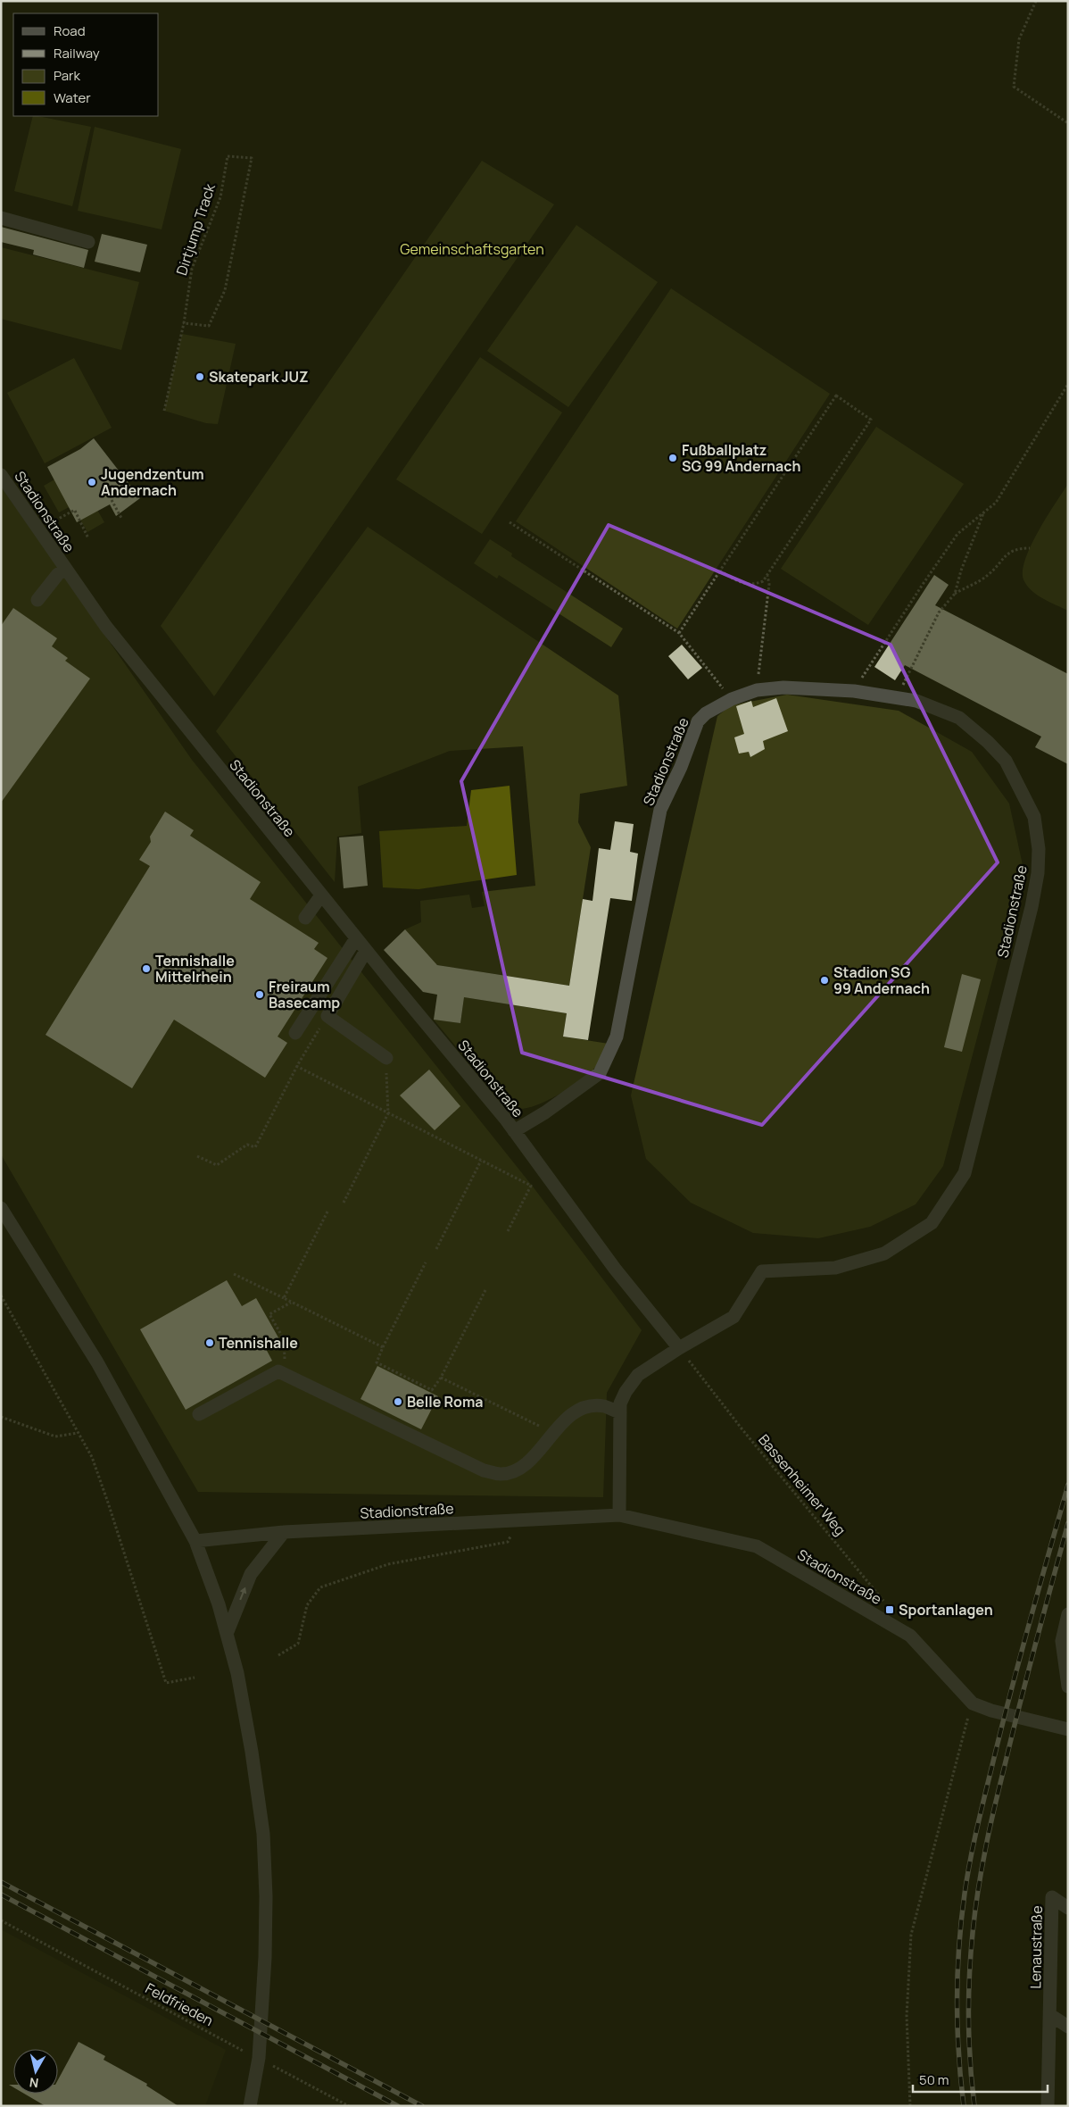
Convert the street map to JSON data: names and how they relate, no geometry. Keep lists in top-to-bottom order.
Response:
{
  "streets": {
    "street": ["Stadionstraße", "Lenaustraße"],
    "path": ["Dirtjump Track", "Bassenheimer Weg", "Feldfrieden"]
  },
  "crossings": [
    ["Stadionstraße", "Bassenheimer Weg"]
  ],
  "parks": ["Gemeinschaftsgarten"],
  "places": {
    "other": [
      "Skatepark JUZ",
      "Fußballplatz SG 99 Andernach",
      "Jugendzentum Andernach",
      "Tennishalle Mittelrhein",
      "Stadion SG 99 Andernach",
      "Freiraum Basecamp",
      "Tennishalle",
      "Belle Roma"
    ],
    "transit": ["Sportanlagen"]
  },
  "legend": [
    "Road",
    "Railway",
    "Park",
    "Water"
  ],
  "scale_bar": "50 m",
  "north": "bottom"
}
